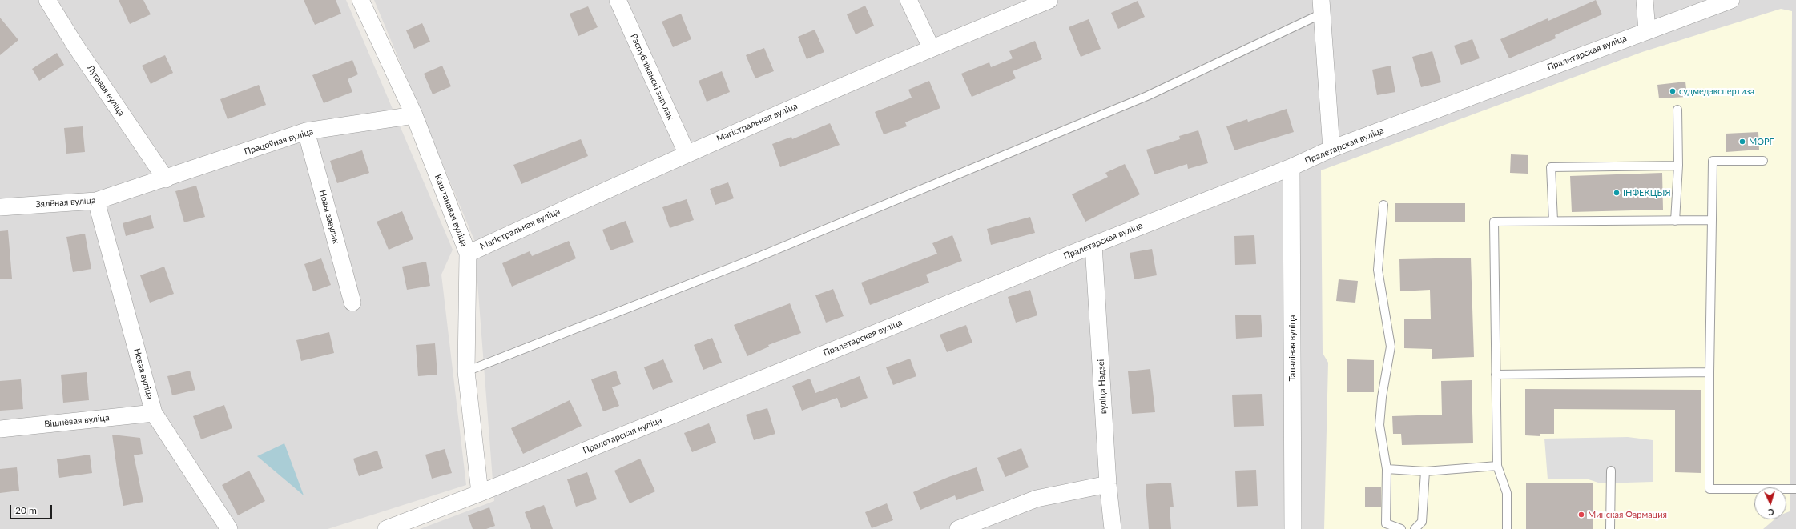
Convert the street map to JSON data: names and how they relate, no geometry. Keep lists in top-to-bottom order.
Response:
{
  "streets": {
    "street": [
      "Пралетарская вуліца",
      "Рэспубліканскі завулак",
      "Лугавая вуліца",
      "Магістральная вуліца",
      "Працоўная вуліца",
      "Зялёная вуліца",
      "Каштанавая вуліца",
      "Новы завулак",
      "Тапаліная вуліца",
      "Новая вуліца",
      "вуліца Надзеі",
      "Вішнёвая вуліца"
    ]
  },
  "crossings": [
    ["Пралетарская вуліца", "Каштанавая вуліца"],
    ["Пралетарская вуліца", "Тапаліная вуліца"],
    ["Пралетарская вуліца", "вуліца Надзеі"],
    ["Рэспубліканскі завулак", "Магістральная вуліца"],
    ["Лугавая вуліца", "Працоўная вуліца"],
    ["Лугавая вуліца", "Зялёная вуліца"],
    ["Магістральная вуліца", "Каштанавая вуліца"],
    ["Працоўная вуліца", "Зялёная вуліца"],
    ["Працоўная вуліца", "Каштанавая вуліца"],
    ["Працоўная вуліца", "Новы завулак"],
    ["Зялёная вуліца", "Новая вуліца"],
    ["Новая вуліца", "Вішнёвая вуліца"]
  ],
  "places": [
    "судмедэкспертиза",
    "МОРГ",
    "ІНФЕКЦЫЯ",
    "Минская Фармация"
  ],
  "scale_bar": "20 m",
  "north": "bottom"
}
